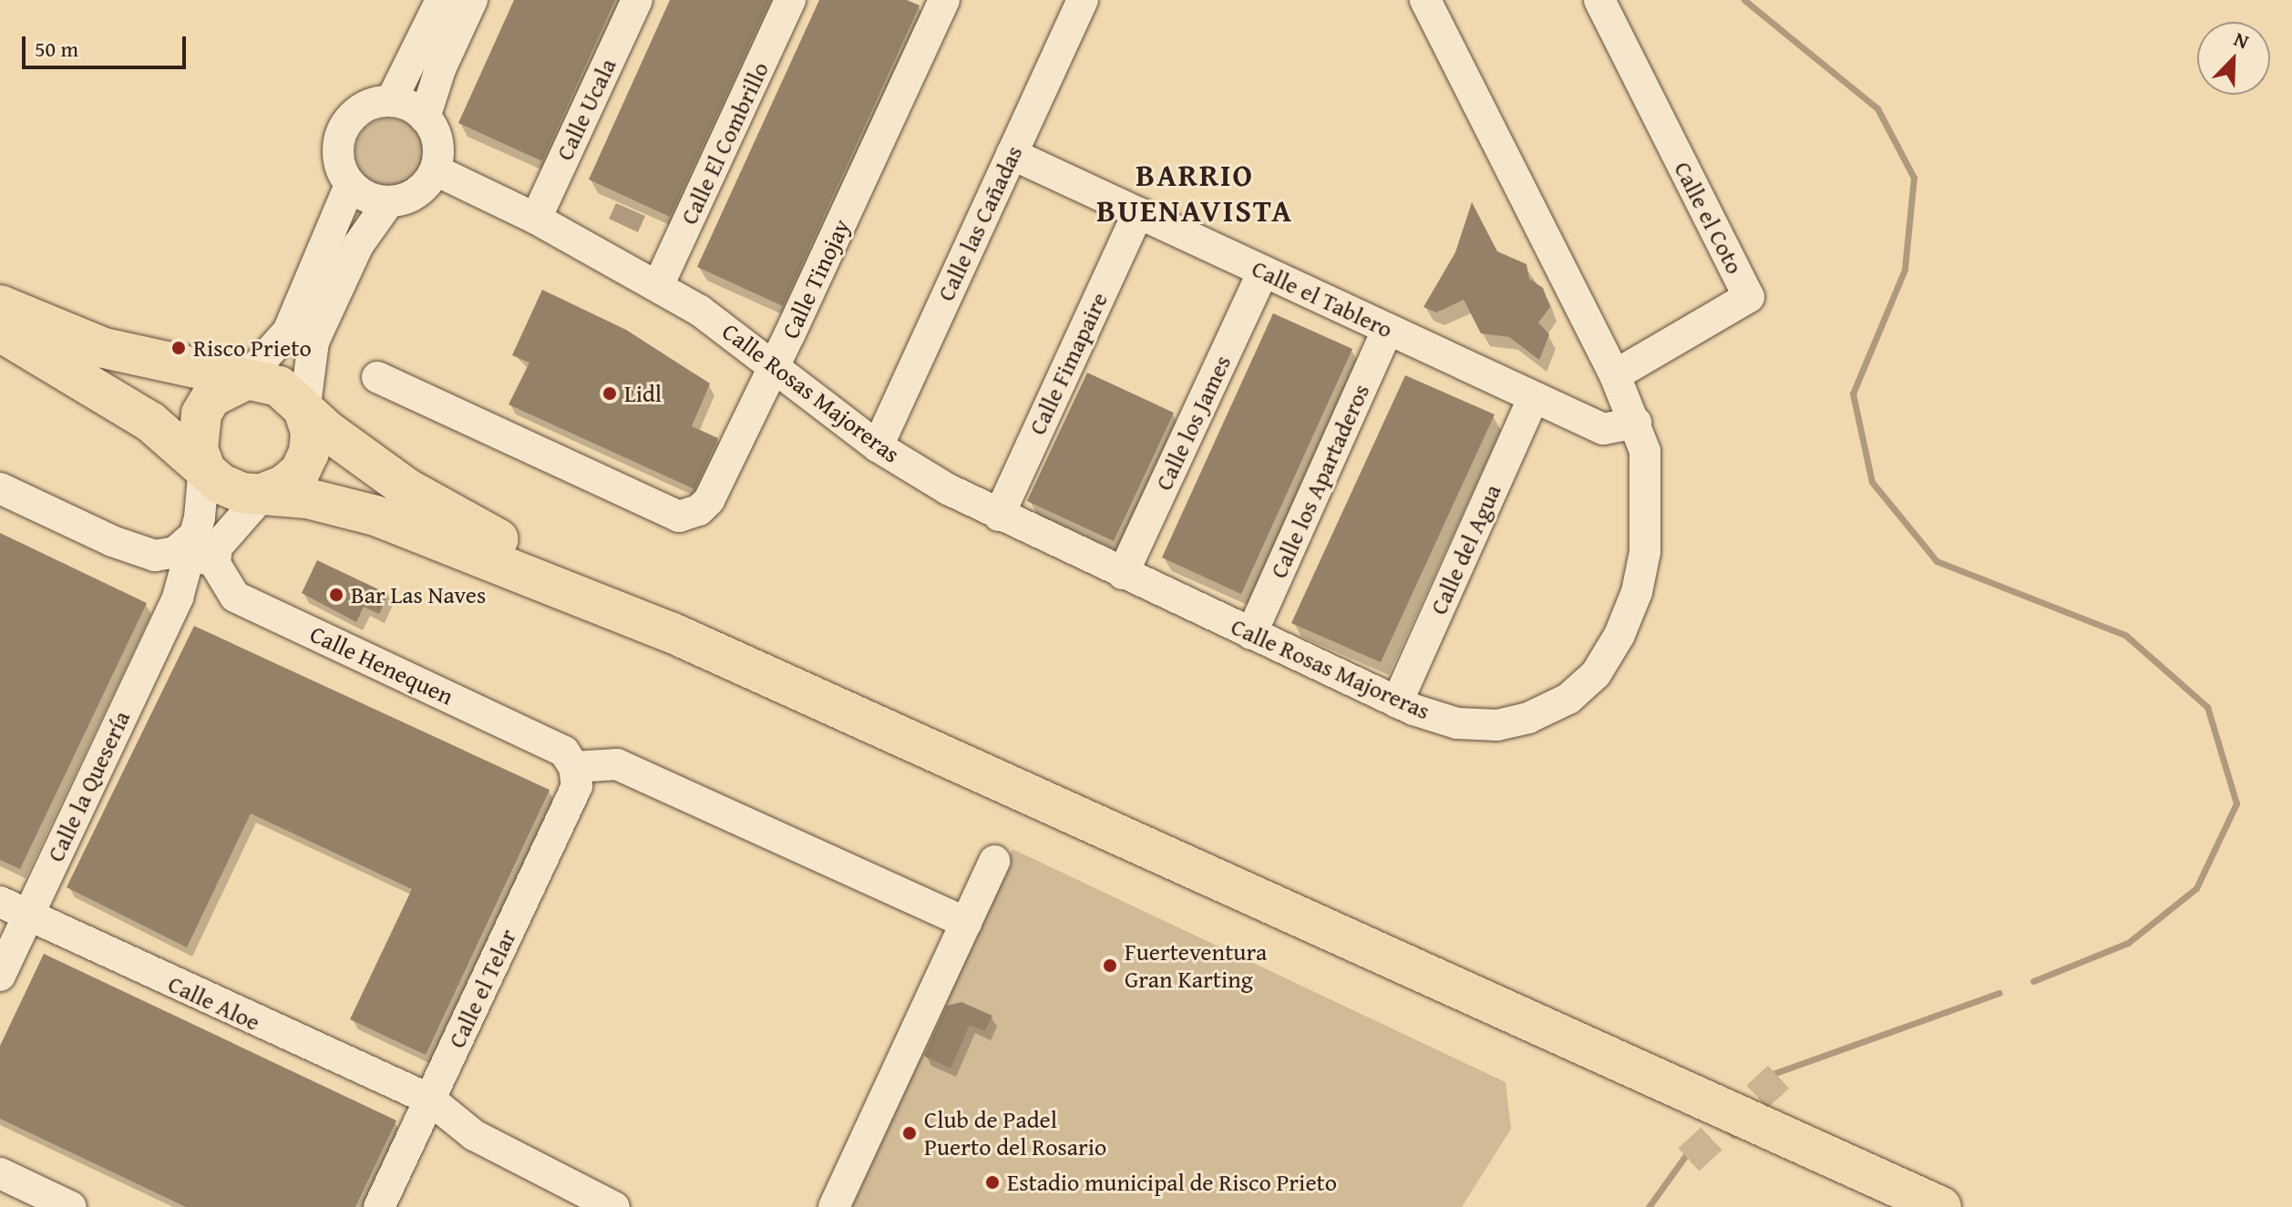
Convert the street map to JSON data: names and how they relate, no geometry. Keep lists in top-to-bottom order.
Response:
{
  "streets": {
    "street": [
      "Calle Ucala",
      "Calle El Combrillo",
      "Calle el Coto",
      "Calle las Cañadas",
      "Calle Tinojay",
      "Calle el Tablero",
      "Calle Fimapaire",
      "Calle Rosas Majoreras",
      "Calle los James",
      "Calle los Apartaderos",
      "Calle del Agua",
      "Calle Henequen",
      "Calle la Quesería",
      "Calle el Telar",
      "Calle Aloe"
    ]
  },
  "crossings": [
    ["Calle Ucala", "Calle Rosas Majoreras"],
    ["Calle El Combrillo", "Calle Rosas Majoreras"],
    ["Calle el Coto", "Calle Rosas Majoreras"],
    ["Calle las Cañadas", "Calle el Tablero"],
    ["Calle las Cañadas", "Calle Rosas Majoreras"],
    ["Calle Tinojay", "Calle Rosas Majoreras"],
    ["Calle el Tablero", "Calle Fimapaire"],
    ["Calle el Tablero", "Calle Rosas Majoreras"],
    ["Calle el Tablero", "Calle los James"],
    ["Calle el Tablero", "Calle los Apartaderos"],
    ["Calle el Tablero", "Calle del Agua"],
    ["Calle Fimapaire", "Calle Rosas Majoreras"],
    ["Calle Rosas Majoreras", "Calle los James"],
    ["Calle Rosas Majoreras", "Calle los Apartaderos"],
    ["Calle Rosas Majoreras", "Calle del Agua"],
    ["Calle Henequen", "Calle la Quesería"],
    ["Calle Henequen", "Calle el Telar"],
    ["Calle la Quesería", "Calle Aloe"],
    ["Calle el Telar", "Calle Aloe"]
  ],
  "districts": ["BARRIO BUENAVISTA"],
  "places": [
    "Risco Prieto",
    "Lidl",
    "Bar Las Naves",
    "Fuerteventura Gran Karting",
    "Club de Padel Puerto del Rosario",
    "Estadio municipal de Risco Prieto"
  ],
  "scale_bar": "50 m",
  "north": "top right"
}
